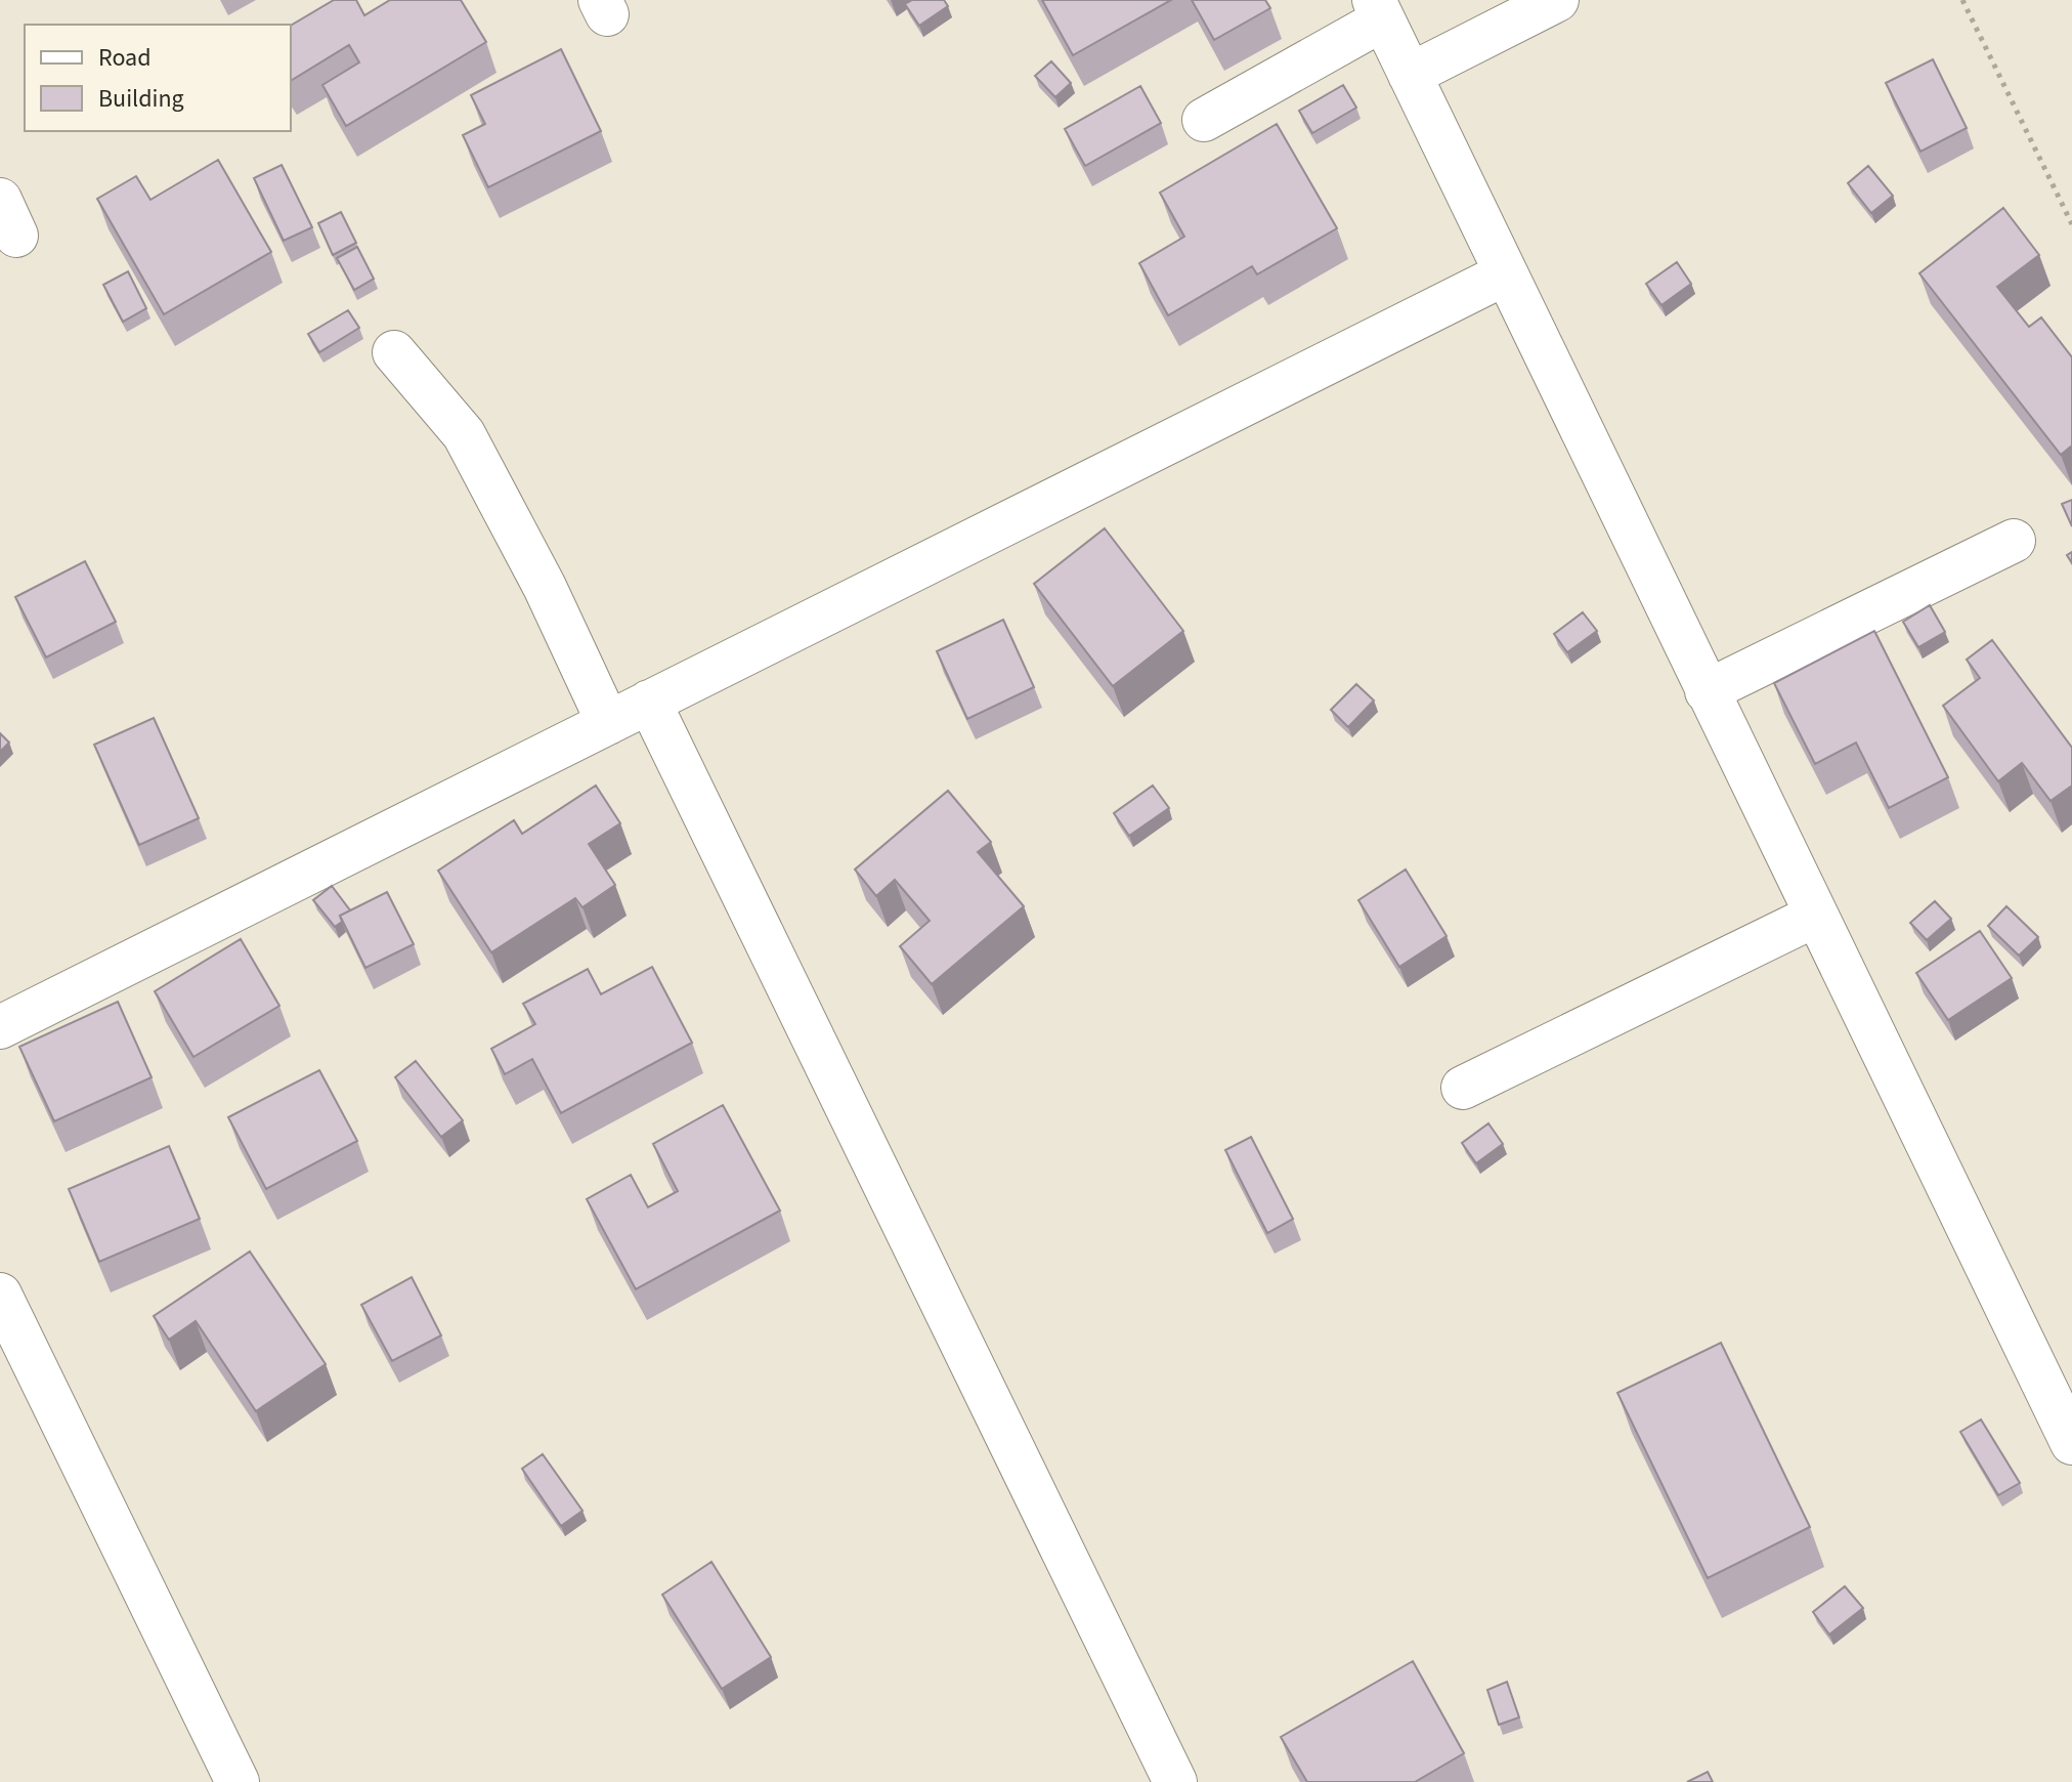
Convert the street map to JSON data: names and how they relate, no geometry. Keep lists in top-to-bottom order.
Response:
{
  "legend": ["Road", "Building"]
}
